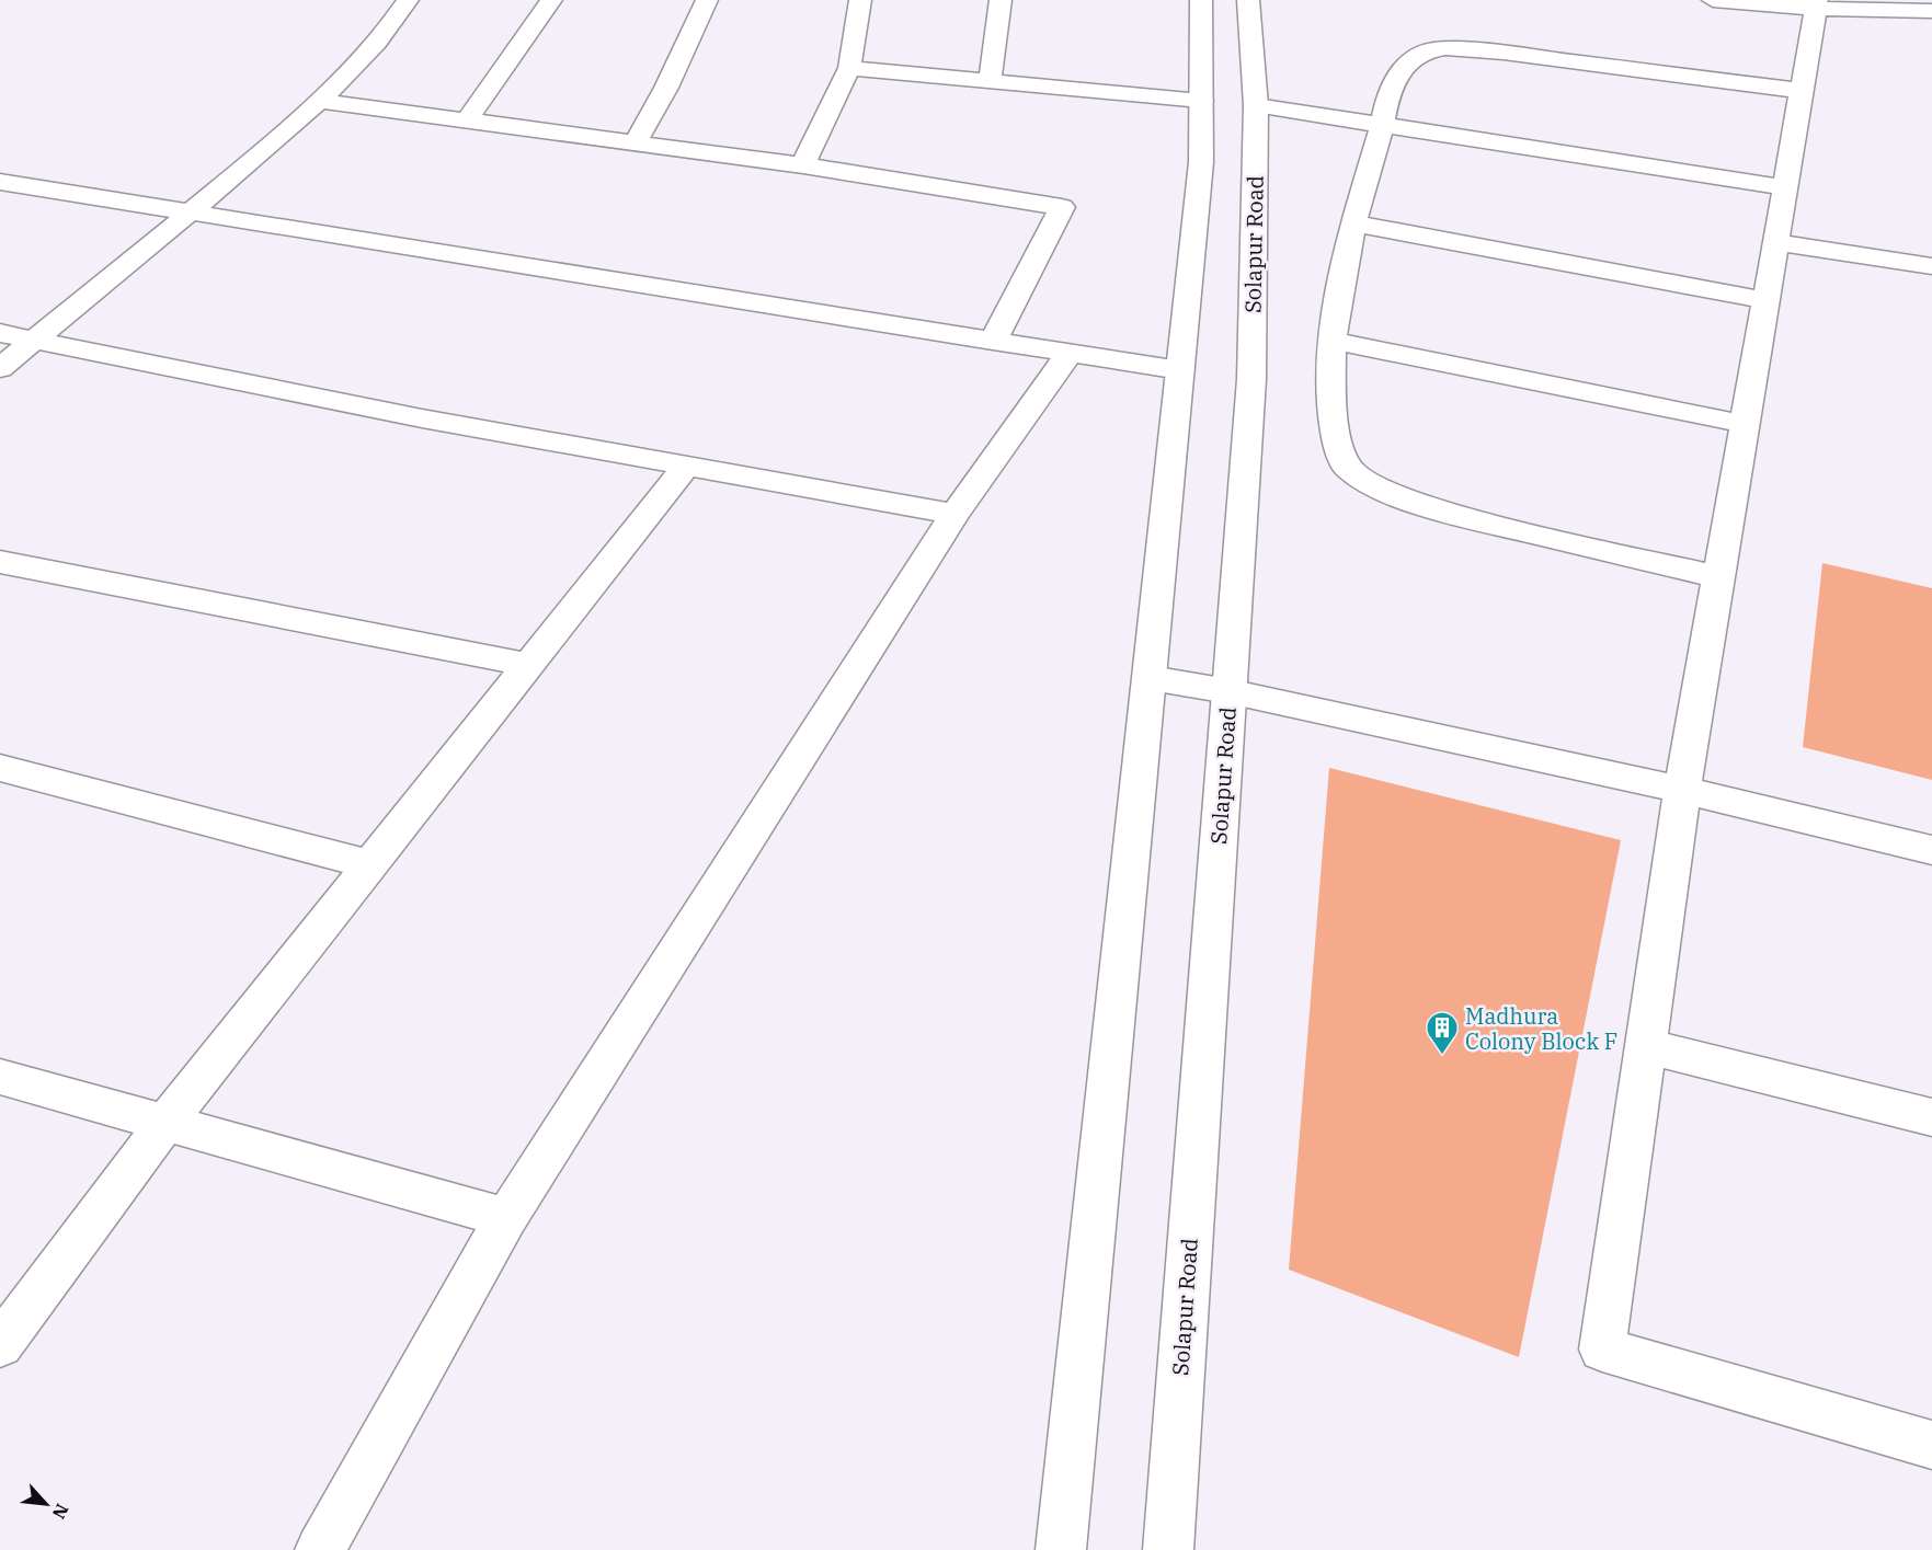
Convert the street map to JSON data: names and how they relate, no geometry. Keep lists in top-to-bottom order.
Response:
{
  "streets": {
    "street": ["Solapur Road"]
  },
  "places": {
    "building": ["Madhura Colony Block F"]
  },
  "north": "bottom right"
}
